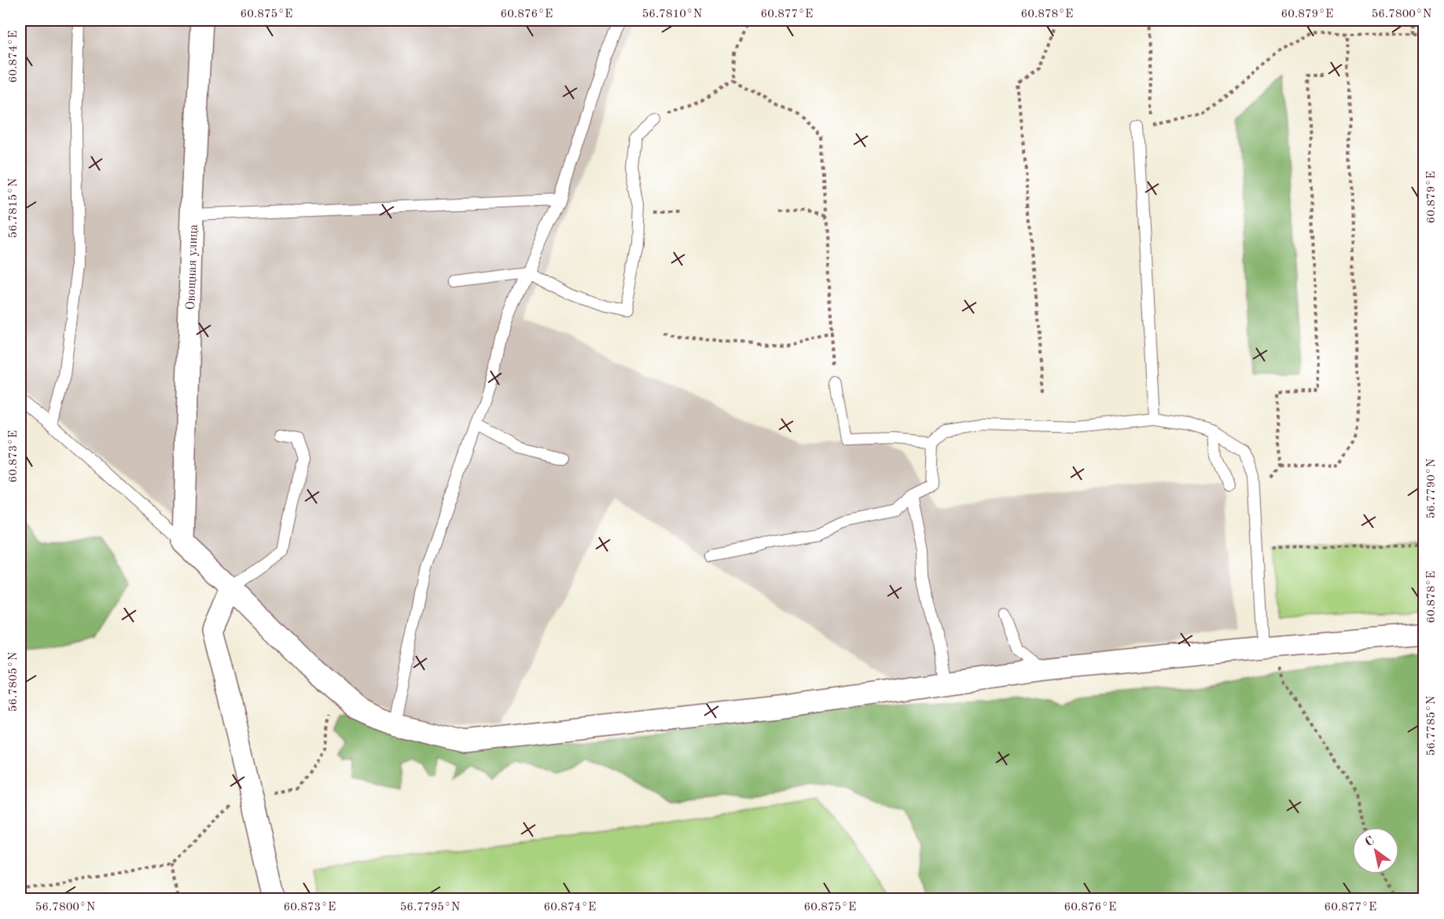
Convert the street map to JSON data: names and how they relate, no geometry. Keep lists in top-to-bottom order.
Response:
{
  "streets": {
    "street": ["Овощная улица"]
  },
  "north": "top left",
  "coordinates": [
    "60.875°E",
    "60.876°E",
    "56.7810°N",
    "60.877°E",
    "60.878°E",
    "60.879°E",
    "56.7800°N",
    "60.874°E",
    "56.7815°N",
    "60.873°E",
    "56.7790°N",
    "56.7805°N",
    "56.7785°N",
    "56.7795°N"
  ]
}
